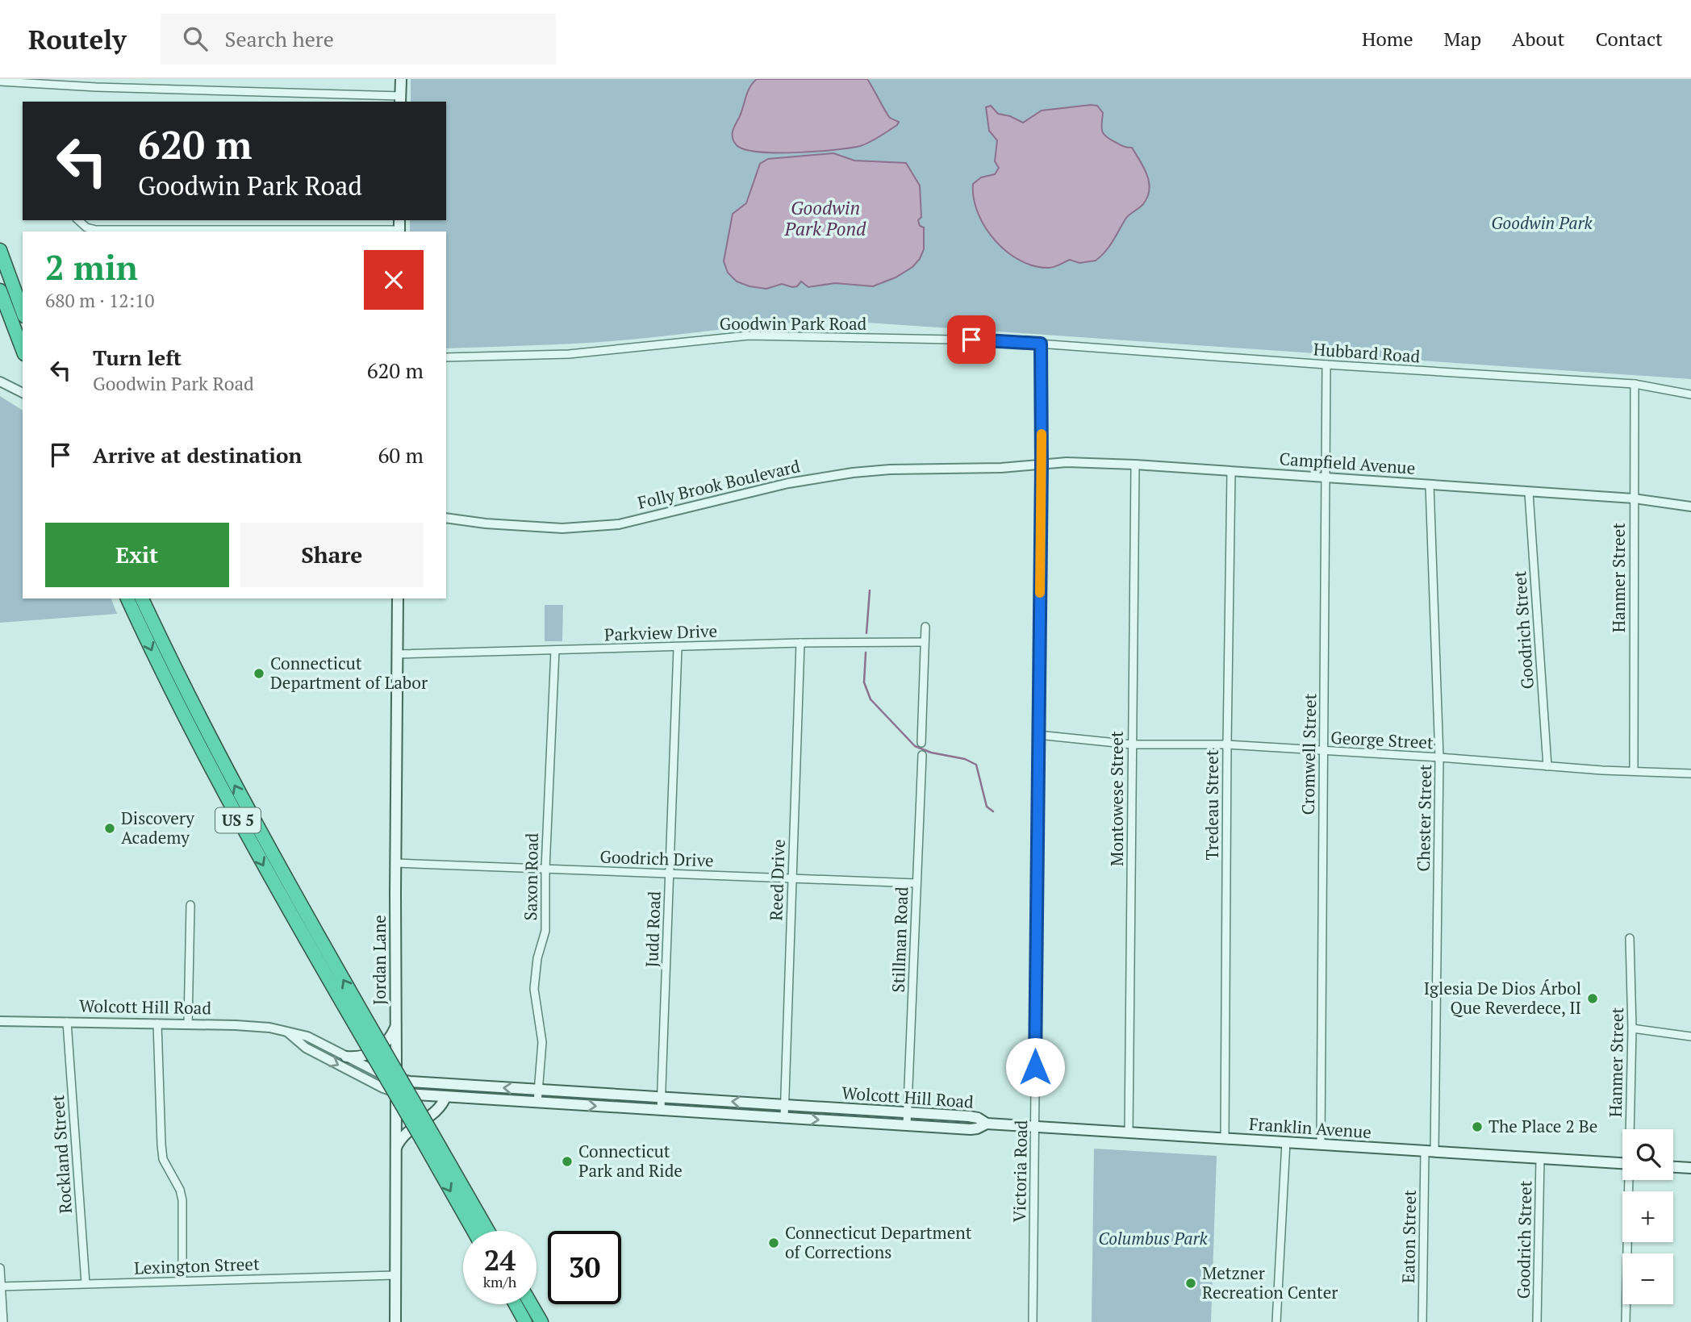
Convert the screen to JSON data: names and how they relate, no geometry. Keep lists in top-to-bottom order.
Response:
{
  "streets": {
    "highway": ["US 5"],
    "main road": ["Jordan Lane", "Wolcott Hill Road", "Franklin Avenue"],
    "street": [
      "Goodwin Park Road",
      "Hubbard Road",
      "Campfield Avenue",
      "Folly Brook Boulevard",
      "Hanmer Street",
      "Goodrich Street",
      "Parkview Drive",
      "George Street",
      "Cromwell Street",
      "Montowese Street",
      "Tredeau Street",
      "Chester Street",
      "Goodrich Drive",
      "Saxon Road",
      "Reed Drive",
      "Judd Road",
      "Stillman Road",
      "Rockland Street",
      "Victoria Road",
      "Eaton Street",
      "Lexington Street"
    ]
  },
  "crossings": [
    ["Goodwin Park Road", "Hubbard Road"],
    ["Goodwin Park Road", "Victoria Road"],
    ["Hubbard Road", "Hanmer Street"],
    ["Hubbard Road", "Cromwell Street"],
    ["Hubbard Road", "Victoria Road"],
    ["Campfield Avenue", "Folly Brook Boulevard"],
    ["Campfield Avenue", "Hanmer Street"],
    ["Campfield Avenue", "Goodrich Street"],
    ["Campfield Avenue", "Cromwell Street"],
    ["Campfield Avenue", "Montowese Street"],
    ["Campfield Avenue", "Tredeau Street"],
    ["Campfield Avenue", "Chester Street"],
    ["Campfield Avenue", "Victoria Road"],
    ["Hanmer Street", "George Street"],
    ["Goodrich Street", "George Street"],
    ["Goodrich Street", "Franklin Avenue"],
    ["Parkview Drive", "Saxon Road"],
    ["Parkview Drive", "Reed Drive"],
    ["Parkview Drive", "Judd Road"],
    ["Parkview Drive", "Jordan Lane"],
    ["George Street", "Cromwell Street"],
    ["George Street", "Montowese Street"],
    ["George Street", "Tredeau Street"],
    ["George Street", "Chester Street"],
    ["George Street", "Victoria Road"],
    ["Cromwell Street", "Franklin Avenue"],
    ["Montowese Street", "Franklin Avenue"],
    ["Tredeau Street", "Franklin Avenue"],
    ["Chester Street", "Franklin Avenue"],
    ["Chester Street", "Eaton Street"],
    ["Goodrich Drive", "Saxon Road"],
    ["Goodrich Drive", "Reed Drive"],
    ["Goodrich Drive", "Judd Road"],
    ["Goodrich Drive", "Stillman Road"],
    ["Goodrich Drive", "Jordan Lane"],
    ["Saxon Road", "Wolcott Hill Road"],
    ["Reed Drive", "Wolcott Hill Road"],
    ["Judd Road", "Wolcott Hill Road"],
    ["Stillman Road", "Wolcott Hill Road"],
    ["Jordan Lane", "Wolcott Hill Road"],
    ["Jordan Lane", "Lexington Street"],
    ["Wolcott Hill Road", "Franklin Avenue"],
    ["Wolcott Hill Road", "Rockland Street"],
    ["Franklin Avenue", "Victoria Road"],
    ["Franklin Avenue", "Eaton Street"],
    ["Rockland Street", "Lexington Street"]
  ],
  "water": ["Goodwin Park Pond"],
  "parks": ["Goodwin Park", "Columbus Park"],
  "places": [
    "Connecticut Department of Labor",
    "Discovery Academy",
    "Iglesia De Dios Árbol Que Reverdece, II",
    "The Place 2 Be",
    "Connecticut Park and Ride",
    "Connecticut Department of Corrections",
    "Metzner Recreation Center"
  ],
  "page": {
    "header": "Routely",
    "search": "Search here",
    "nav": [
      "Home",
      "Map",
      "About",
      "Contact"
    ],
    "turn": ["620 m", "Goodwin Park Road"],
    "heading": ["2 min", "680 m · 12:10"],
    "list": [
      {
        "name": "Turn left",
        "note": "Goodwin Park Road",
        "value": "620 m"
      },
      {
        "name": "Arrive at destination",
        "value": "60 m"
      }
    ],
    "buttons": ["Exit", "Share"],
    "map_buttons": ["+", "−"],
    "speed": "24 km/h",
    "limit": "30"
  }
}
